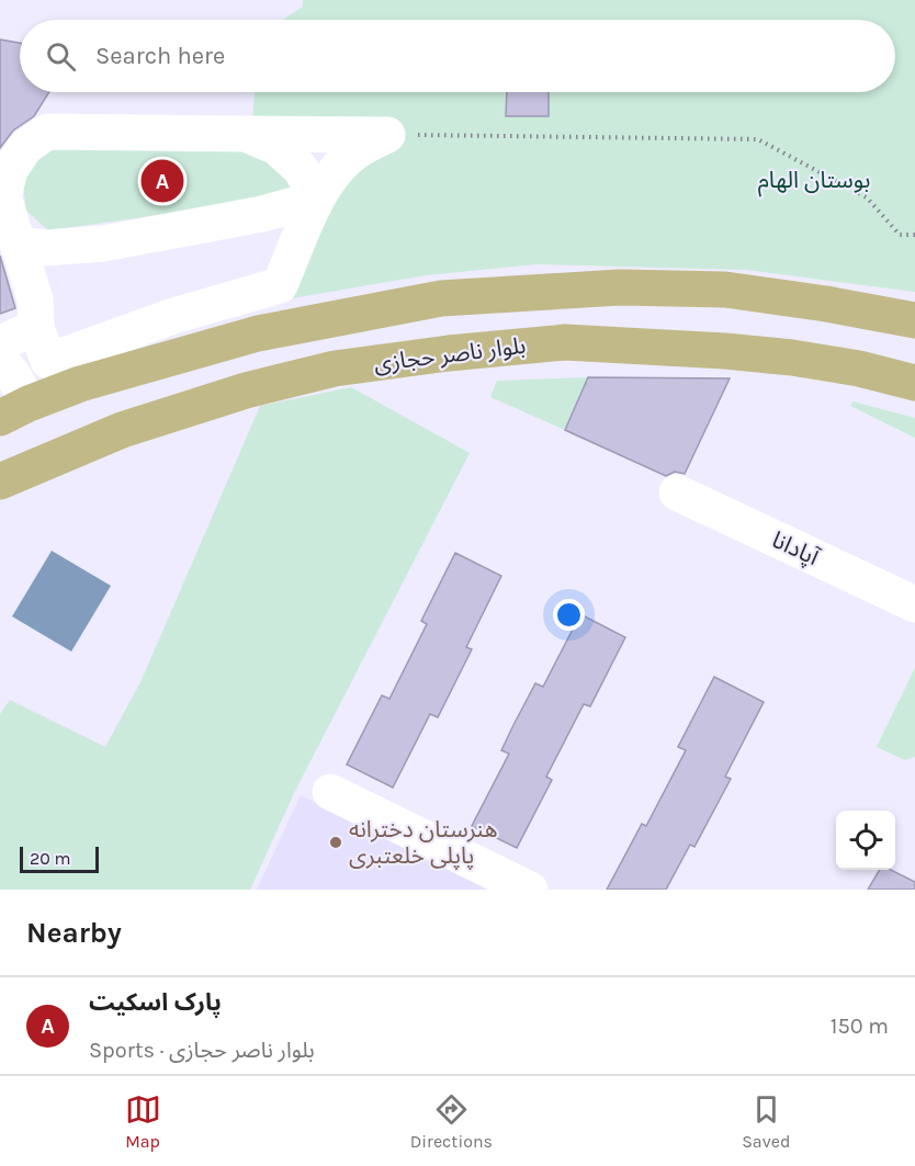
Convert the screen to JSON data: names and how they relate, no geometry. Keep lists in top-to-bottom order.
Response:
{
  "streets": {
    "main road": ["بلوار ناصر حجازی"],
    "street": ["آپادانا"]
  },
  "parks": ["بوستان الهام"],
  "places": ["هنرستان دخترانه پاپلی خلعتبری"],
  "scale_bar": "20 m",
  "page": {
    "search": "Search here",
    "pins": "A",
    "scale": "20 m",
    "heading": "Nearby",
    "list": [
      {
        "mark": "A",
        "name": "پارک اسکیت",
        "note": "Sports · بلوار ناصر حجازی",
        "value": "150 m"
      }
    ],
    "nav": ["Map", "Directions", "Saved"]
  }
}
